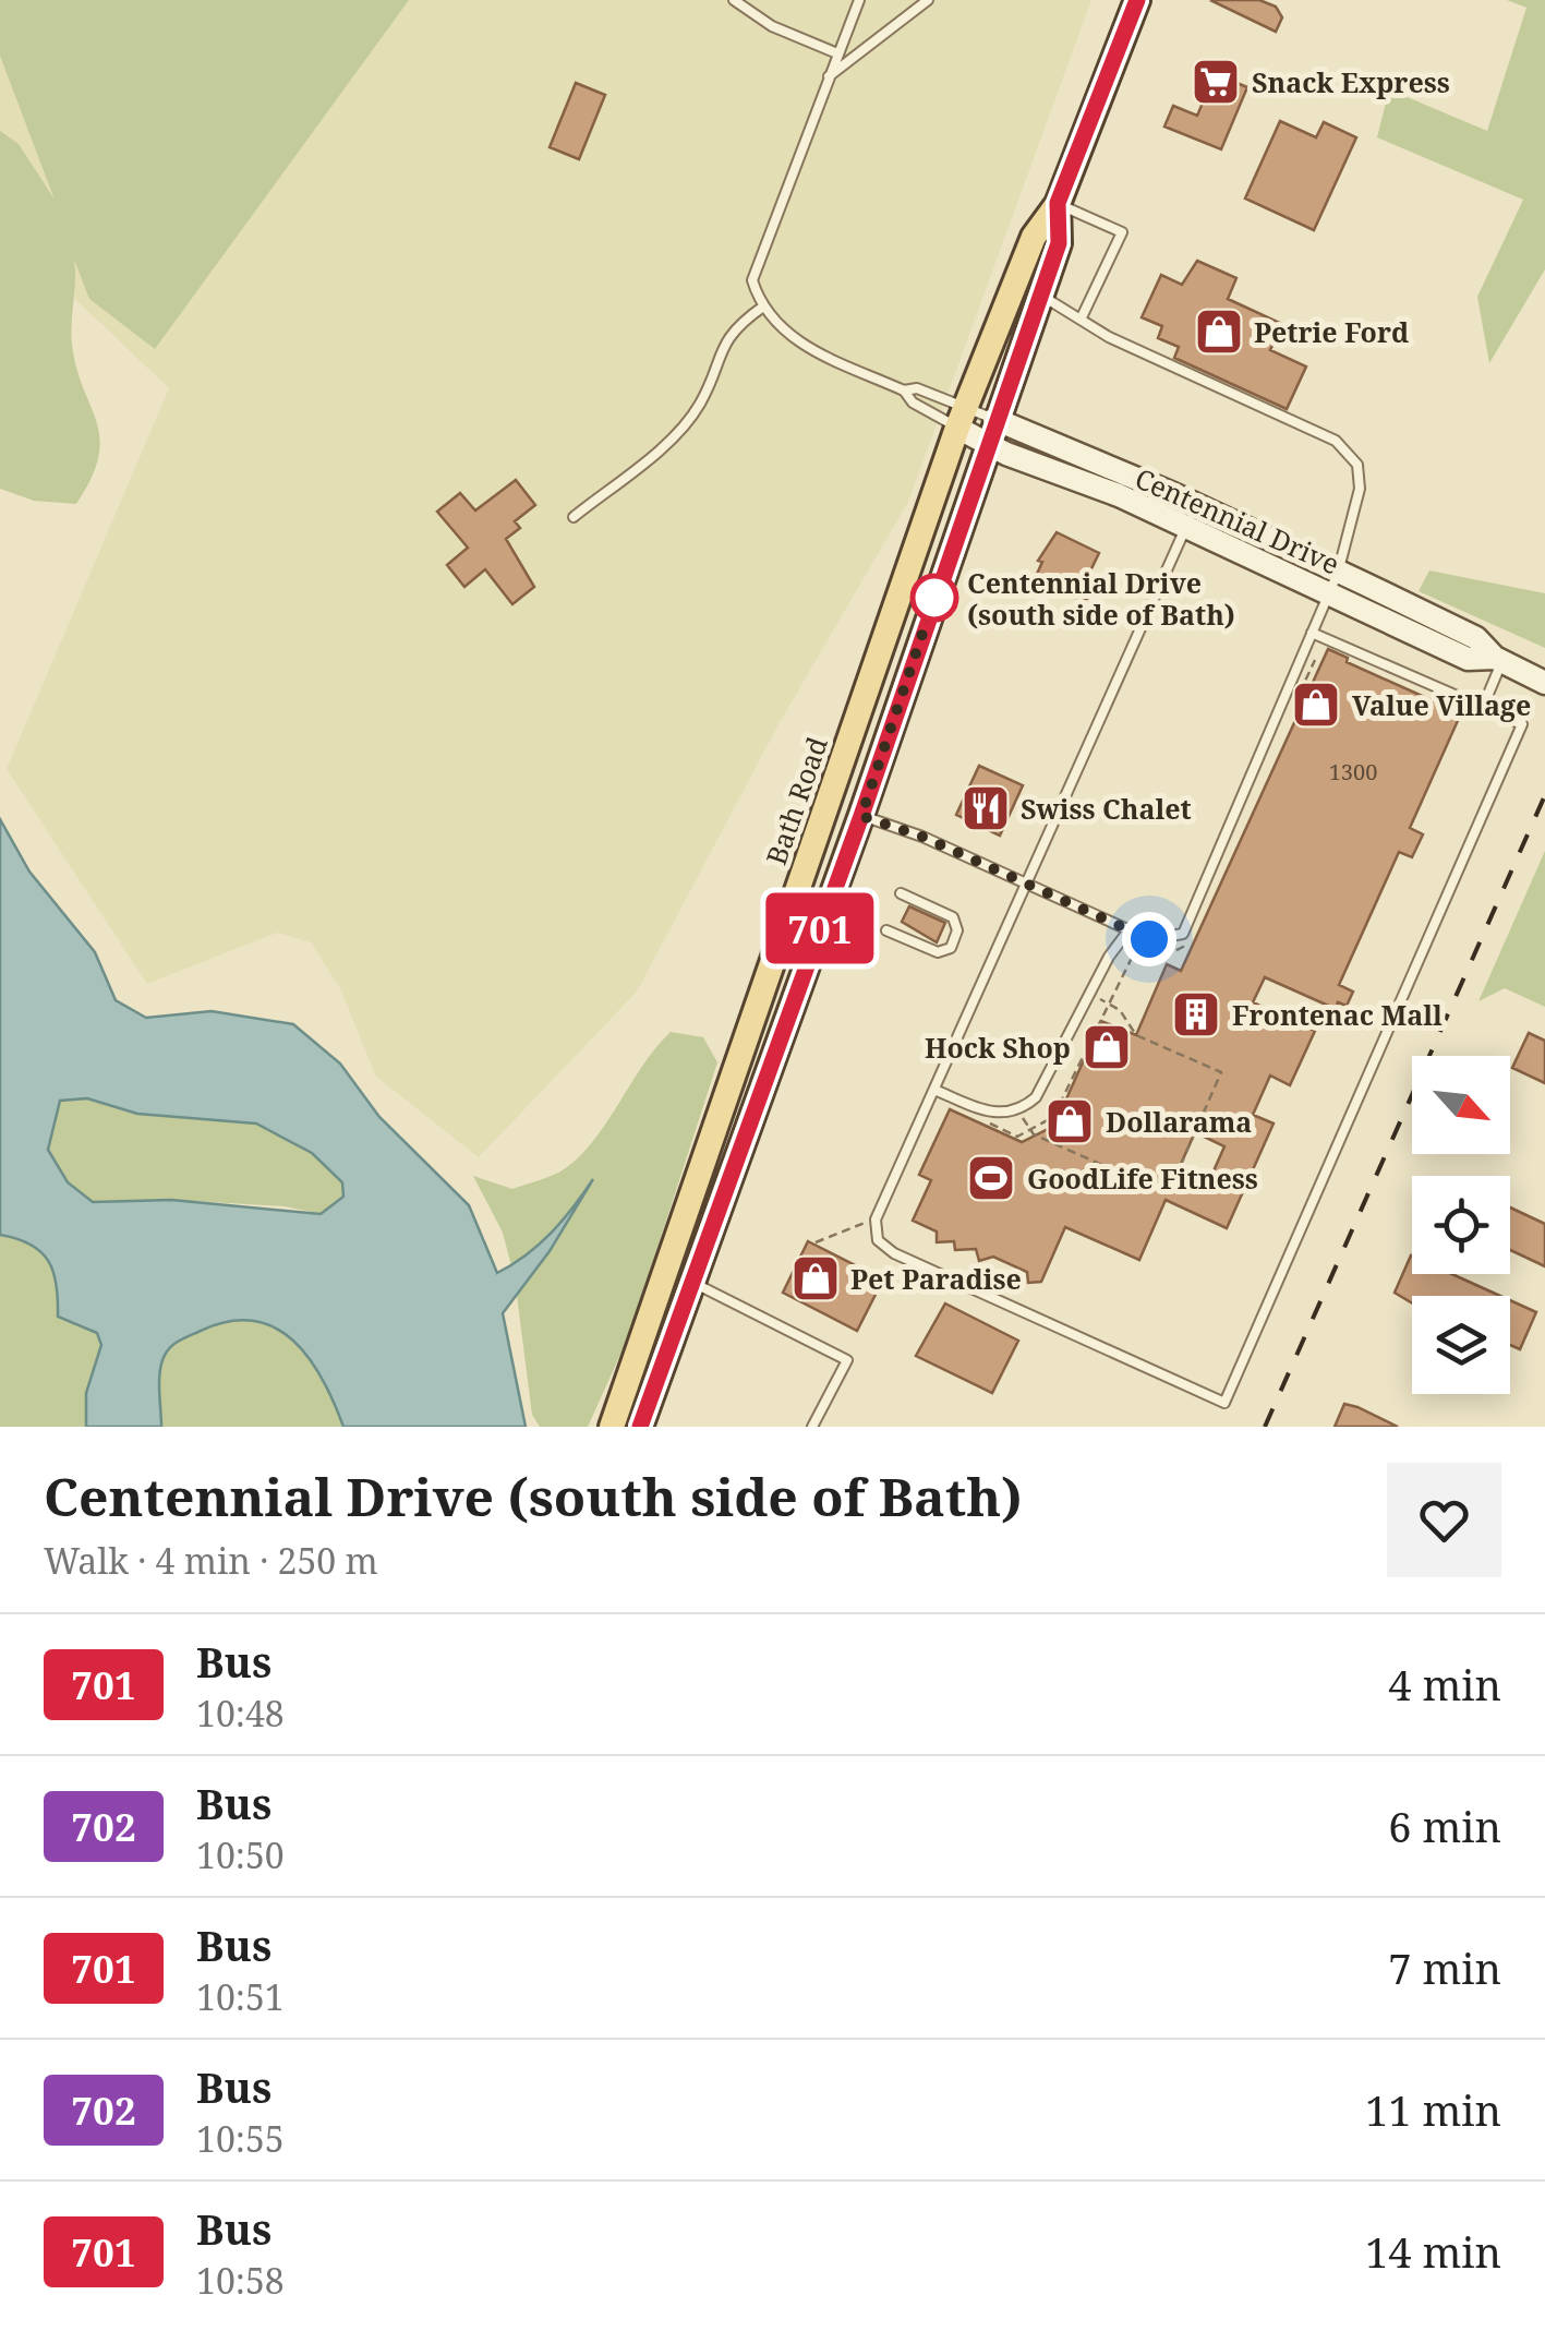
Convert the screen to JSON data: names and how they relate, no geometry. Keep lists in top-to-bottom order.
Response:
{
  "streets": {
    "main road": ["Centennial Drive", "Bath Road"]
  },
  "crossings": [
    ["Centennial Drive", "Bath Road"]
  ],
  "places": {
    "supermarket": ["Snack Express"],
    "shop": [
      "Petrie Ford",
      "Value Village",
      "Hock Shop",
      "Dollarama",
      "Pet Paradise"
    ],
    "other": ["Centennial Drive (south side of Bath)"],
    "restaurant": ["Swiss Chalet"],
    "building": ["Frontenac Mall"],
    "sports": ["GoodLife Fitness"]
  },
  "lines": ["bus line 701"],
  "house_numbers": ["1300"],
  "north": "bottom right",
  "page": {
    "on_map": "701",
    "heading": ["Centennial Drive (south side of Bath)", "Walk · 4 min · 250 m"],
    "list": [
      {
        "mark": "701",
        "name": "Bus",
        "note": "10:48",
        "value": "4 min"
      },
      {
        "mark": "702",
        "name": "Bus",
        "note": "10:50",
        "value": "6 min"
      },
      {
        "mark": "701",
        "name": "Bus",
        "note": "10:51",
        "value": "7 min"
      },
      {
        "mark": "702",
        "name": "Bus",
        "note": "10:55",
        "value": "11 min"
      },
      {
        "mark": "701",
        "name": "Bus",
        "note": "10:58",
        "value": "14 min"
      }
    ]
  }
}
